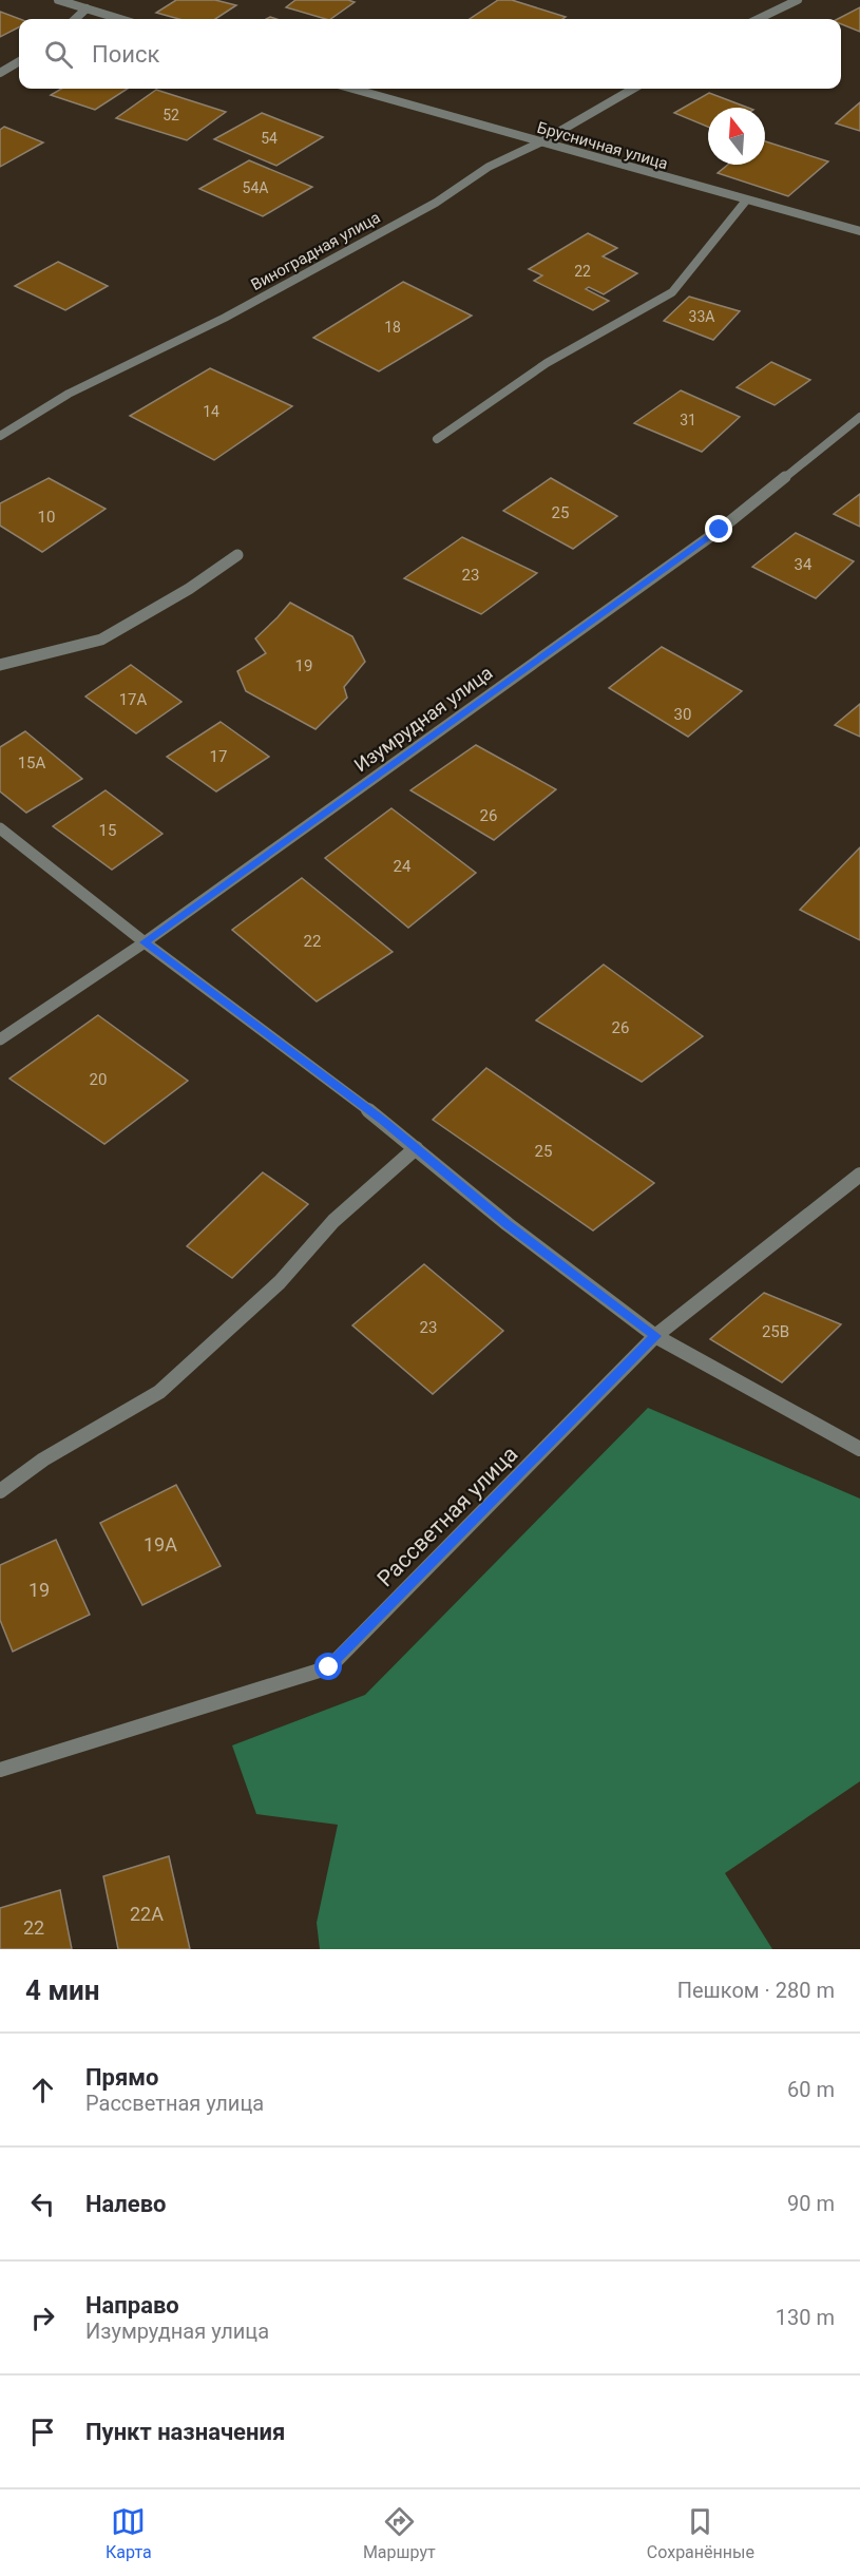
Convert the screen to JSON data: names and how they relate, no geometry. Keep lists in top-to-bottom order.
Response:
{
  "streets": {
    "street": [
      "Брусничная улица",
      "Виноградная улица",
      "Изумрудная улица",
      "Рассветная улица"
    ]
  },
  "crossings": [
    ["Брусничная улица", "Виноградная улица"]
  ],
  "house_numbers": [
    "52",
    "54",
    "54А",
    "22",
    "33А",
    "18",
    "14",
    "31",
    "25",
    "10",
    "34",
    "23",
    "19",
    "17А",
    "30",
    "17",
    "15А",
    "26",
    "15",
    "24",
    "22",
    "26",
    "20",
    "25",
    "23",
    "25В",
    "19А",
    "19",
    "22А",
    "22"
  ],
  "north": "top",
  "page": {
    "search": "Поиск",
    "heading": ["4 мин", "Пешком · 280 m"],
    "list": [
      ["Прямо", "Рассветная улица", "60 m"],
      ["Налево", "90 m"],
      ["Направо", "Изумрудная улица", "130 m"],
      "Пункт назначения"
    ],
    "nav": ["Карта", "Маршрут", "Сохранённые"]
  }
}
